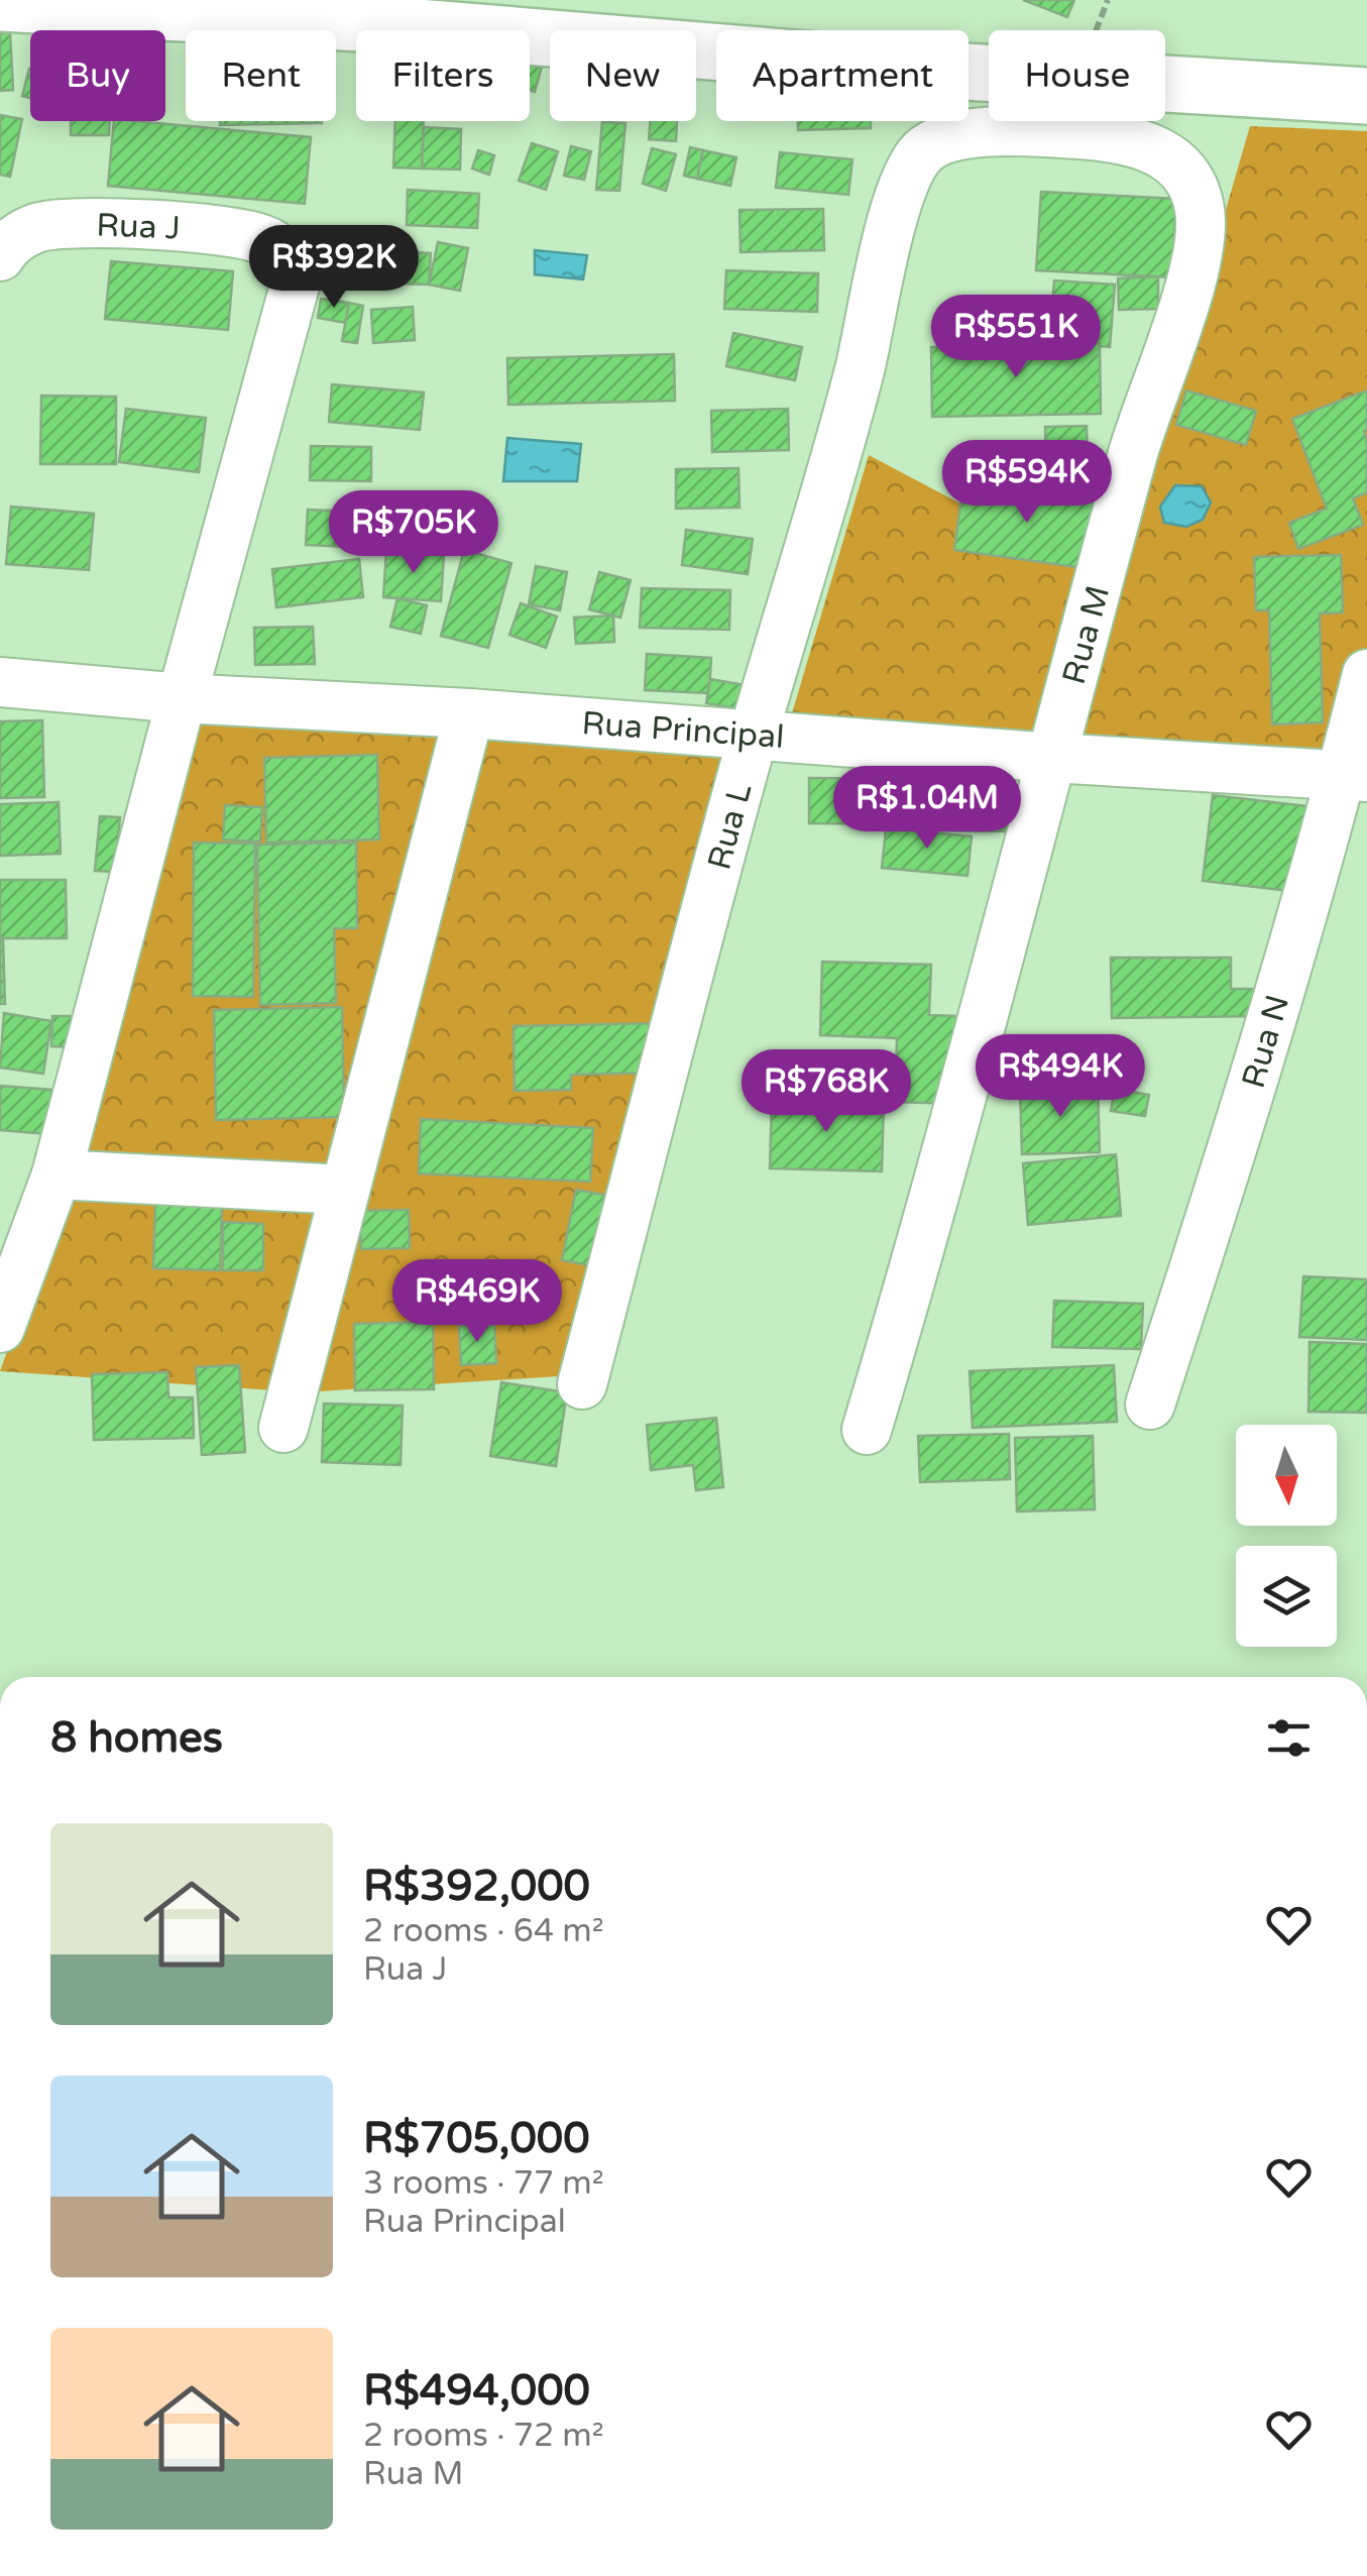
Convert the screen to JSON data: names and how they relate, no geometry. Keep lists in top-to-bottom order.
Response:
{
  "streets": {
    "street": [
      "Rua J",
      "Rua M",
      "Rua Principal",
      "Rua L",
      "Rua N"
    ]
  },
  "crossings": [
    ["Rua J", "Rua Principal"],
    ["Rua M", "Rua Principal"],
    ["Rua M", "Rua L"],
    ["Rua Principal", "Rua L"],
    ["Rua Principal", "Rua N"]
  ],
  "north": "bottom",
  "page": {
    "chip": [
      "Buy",
      "Rent",
      "Filters",
      "New",
      "Apartment",
      "House"
    ],
    "price": [
      "R$392K",
      "R$551K",
      "R$594K",
      "R$705K",
      "R$1.04M",
      "R$494K",
      "R$768K",
      "R$469K"
    ],
    "heading": "8 homes",
    "list": [
      {
        "name": "R$392,000",
        "note": "2 rooms · 64 m² · Rua J"
      },
      {
        "name": "R$705,000",
        "note": "3 rooms · 77 m² · Rua Principal"
      },
      {
        "name": "R$494,000",
        "note": "2 rooms · 72 m² · Rua M"
      }
    ]
  }
}
